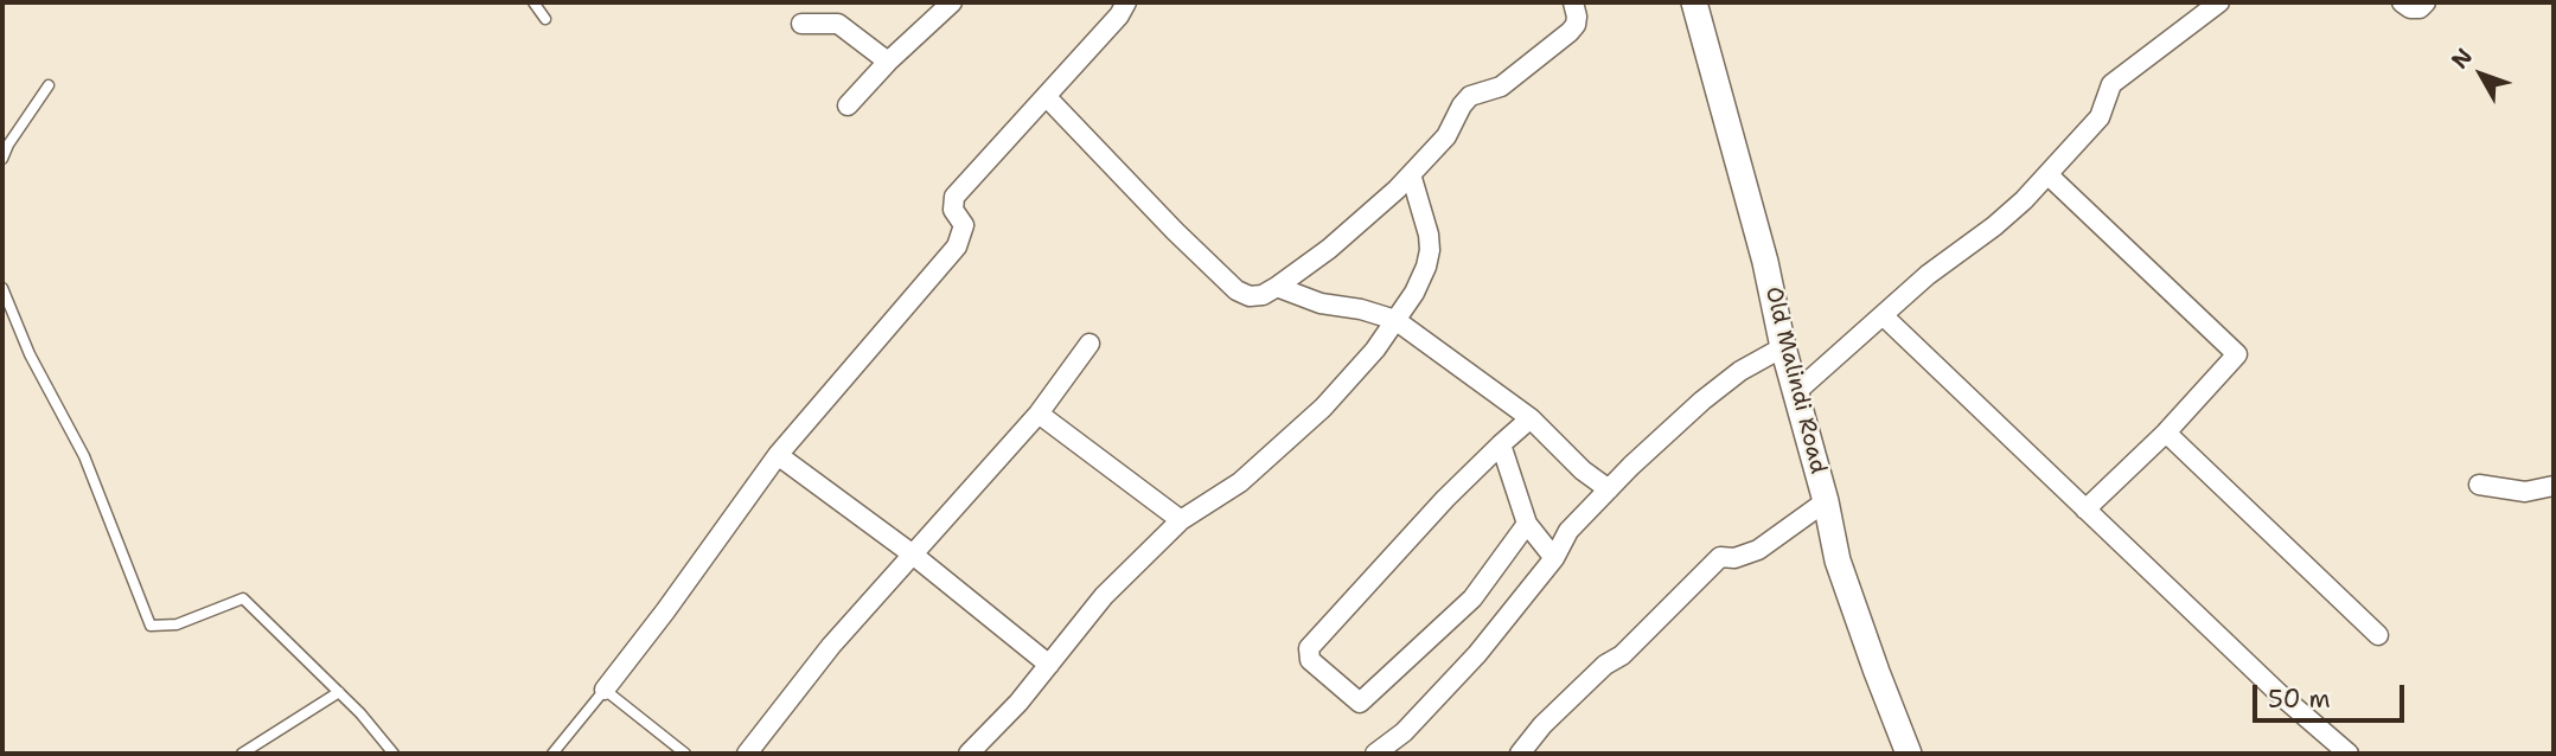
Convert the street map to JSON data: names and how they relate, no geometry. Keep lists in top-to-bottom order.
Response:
{
  "streets": {
    "main road": ["Old Malindi Road"]
  },
  "scale_bar": "50 m",
  "north": "top left"
}
